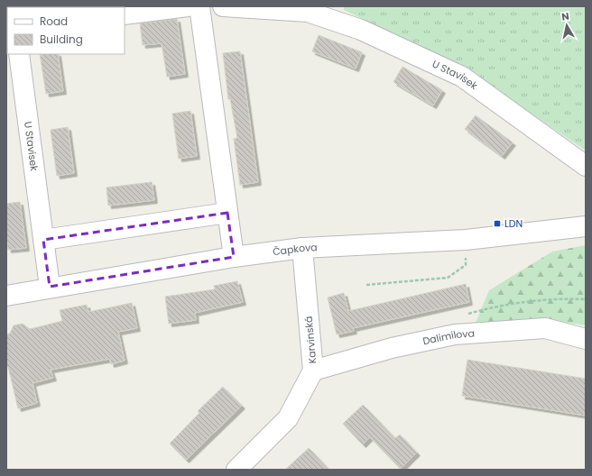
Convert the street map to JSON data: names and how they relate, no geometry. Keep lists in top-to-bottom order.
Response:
{
  "streets": {
    "street": [
      "U Stavisek",
      "Čapkova",
      "Dalimilova",
      "Karvinská"
    ]
  },
  "crossings": [
    ["U Stavisek", "Čapkova"],
    ["Čapkova", "Karvinská"],
    ["Dalimilova", "Karvinská"]
  ],
  "places": {
    "transit": ["LDN"]
  },
  "legend": ["Road", "Building"],
  "north": "top"
}
